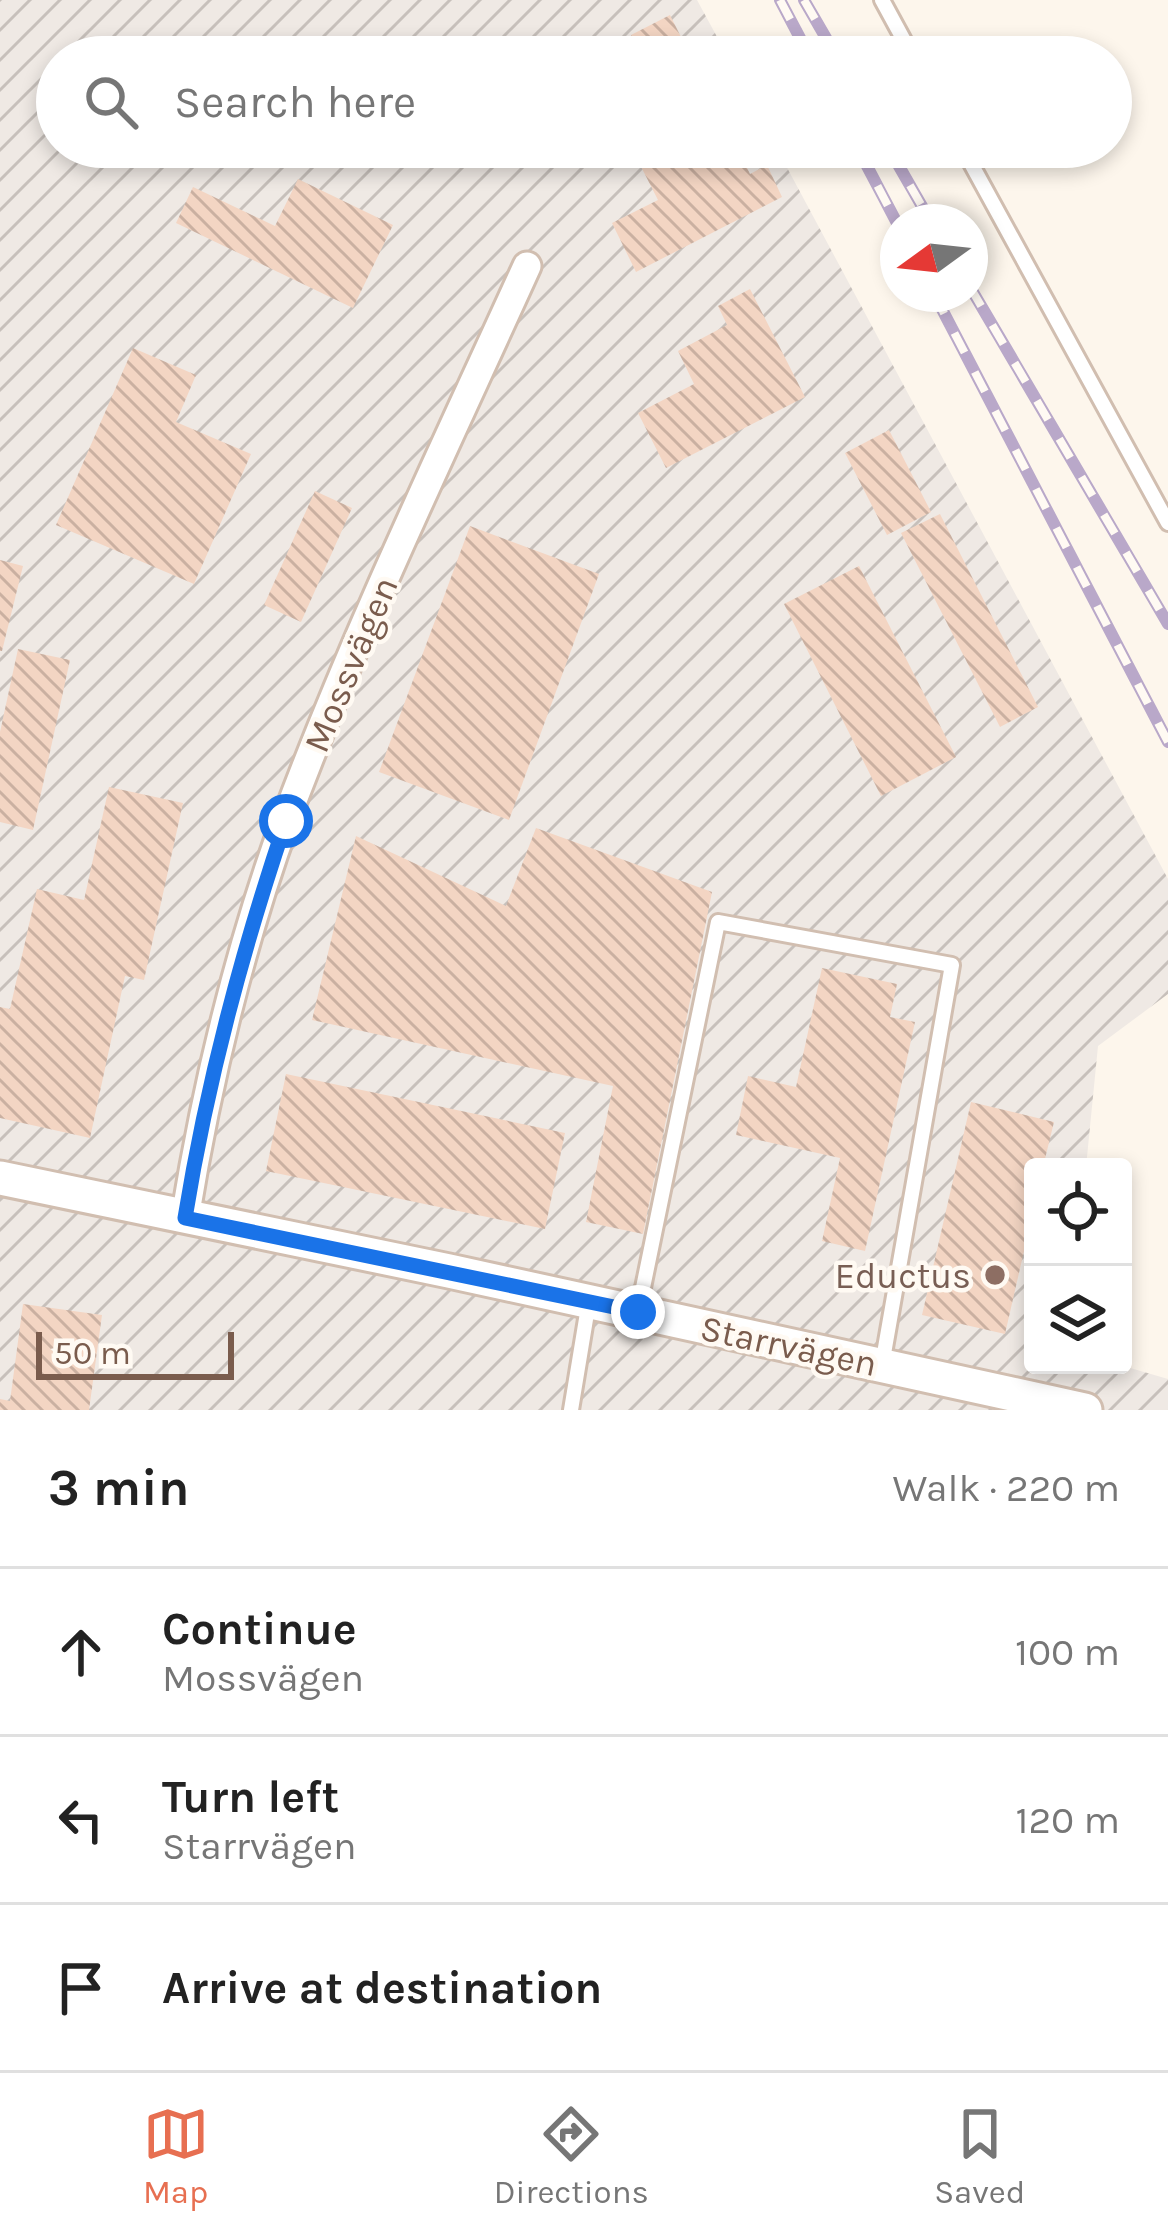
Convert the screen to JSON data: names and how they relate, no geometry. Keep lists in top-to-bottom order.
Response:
{
  "streets": {
    "street": ["Mossvägen", "Starrvägen"]
  },
  "crossings": [
    ["Mossvägen", "Starrvägen"]
  ],
  "places": ["Eductus"],
  "scale_bar": "50 m",
  "north": "left",
  "page": {
    "search": "Search here",
    "scale": "50 m",
    "heading": ["3 min", "Walk · 220 m"],
    "list": [
      ["Continue", "Mossvägen", "100 m"],
      ["Turn left", "Starrvägen", "120 m"],
      "Arrive at destination"
    ],
    "nav": ["Map", "Directions", "Saved"]
  }
}
